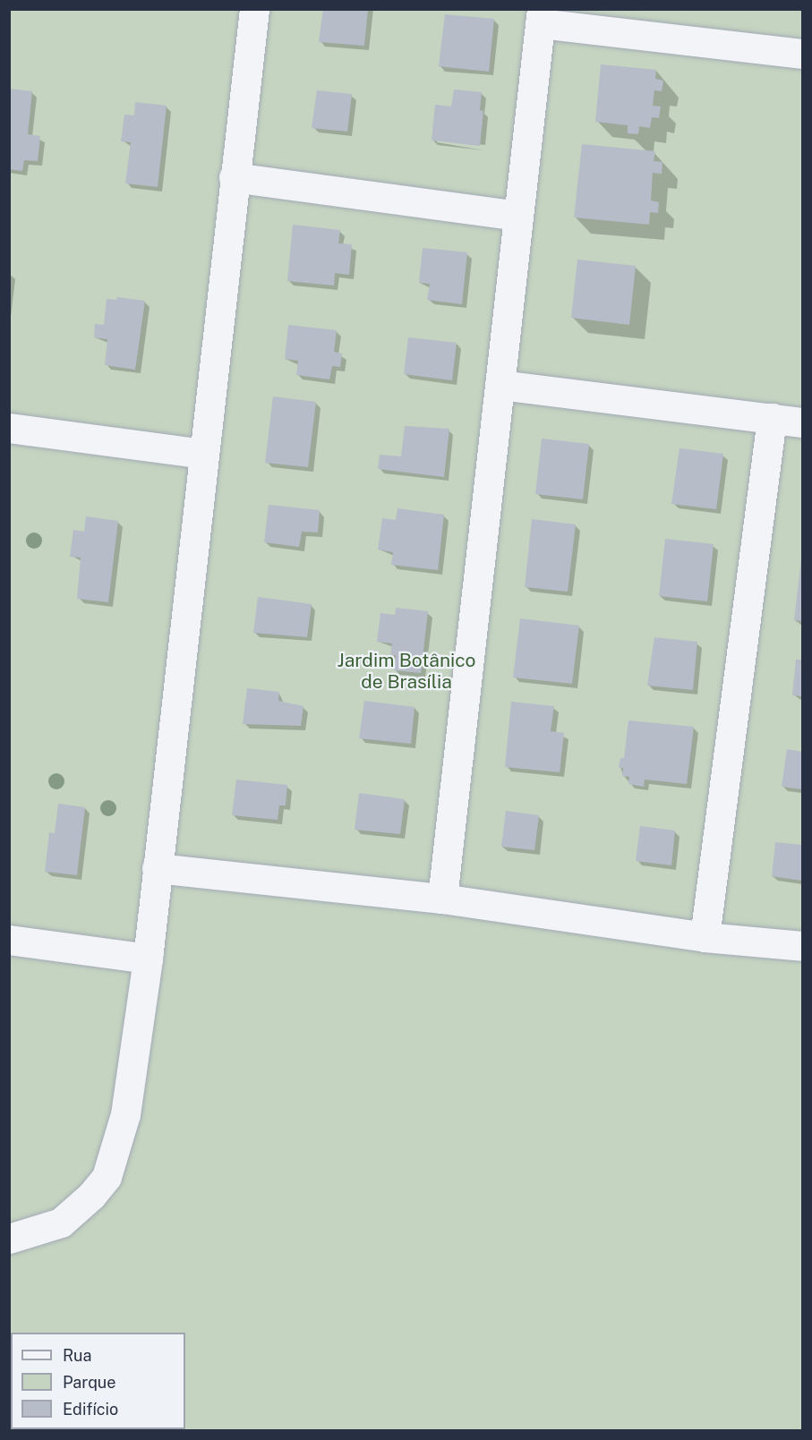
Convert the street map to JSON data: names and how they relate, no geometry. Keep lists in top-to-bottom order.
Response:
{
  "parks": ["Jardim Botânico de Brasília"],
  "legend": ["Rua", "Parque", "Edifício"]
}
